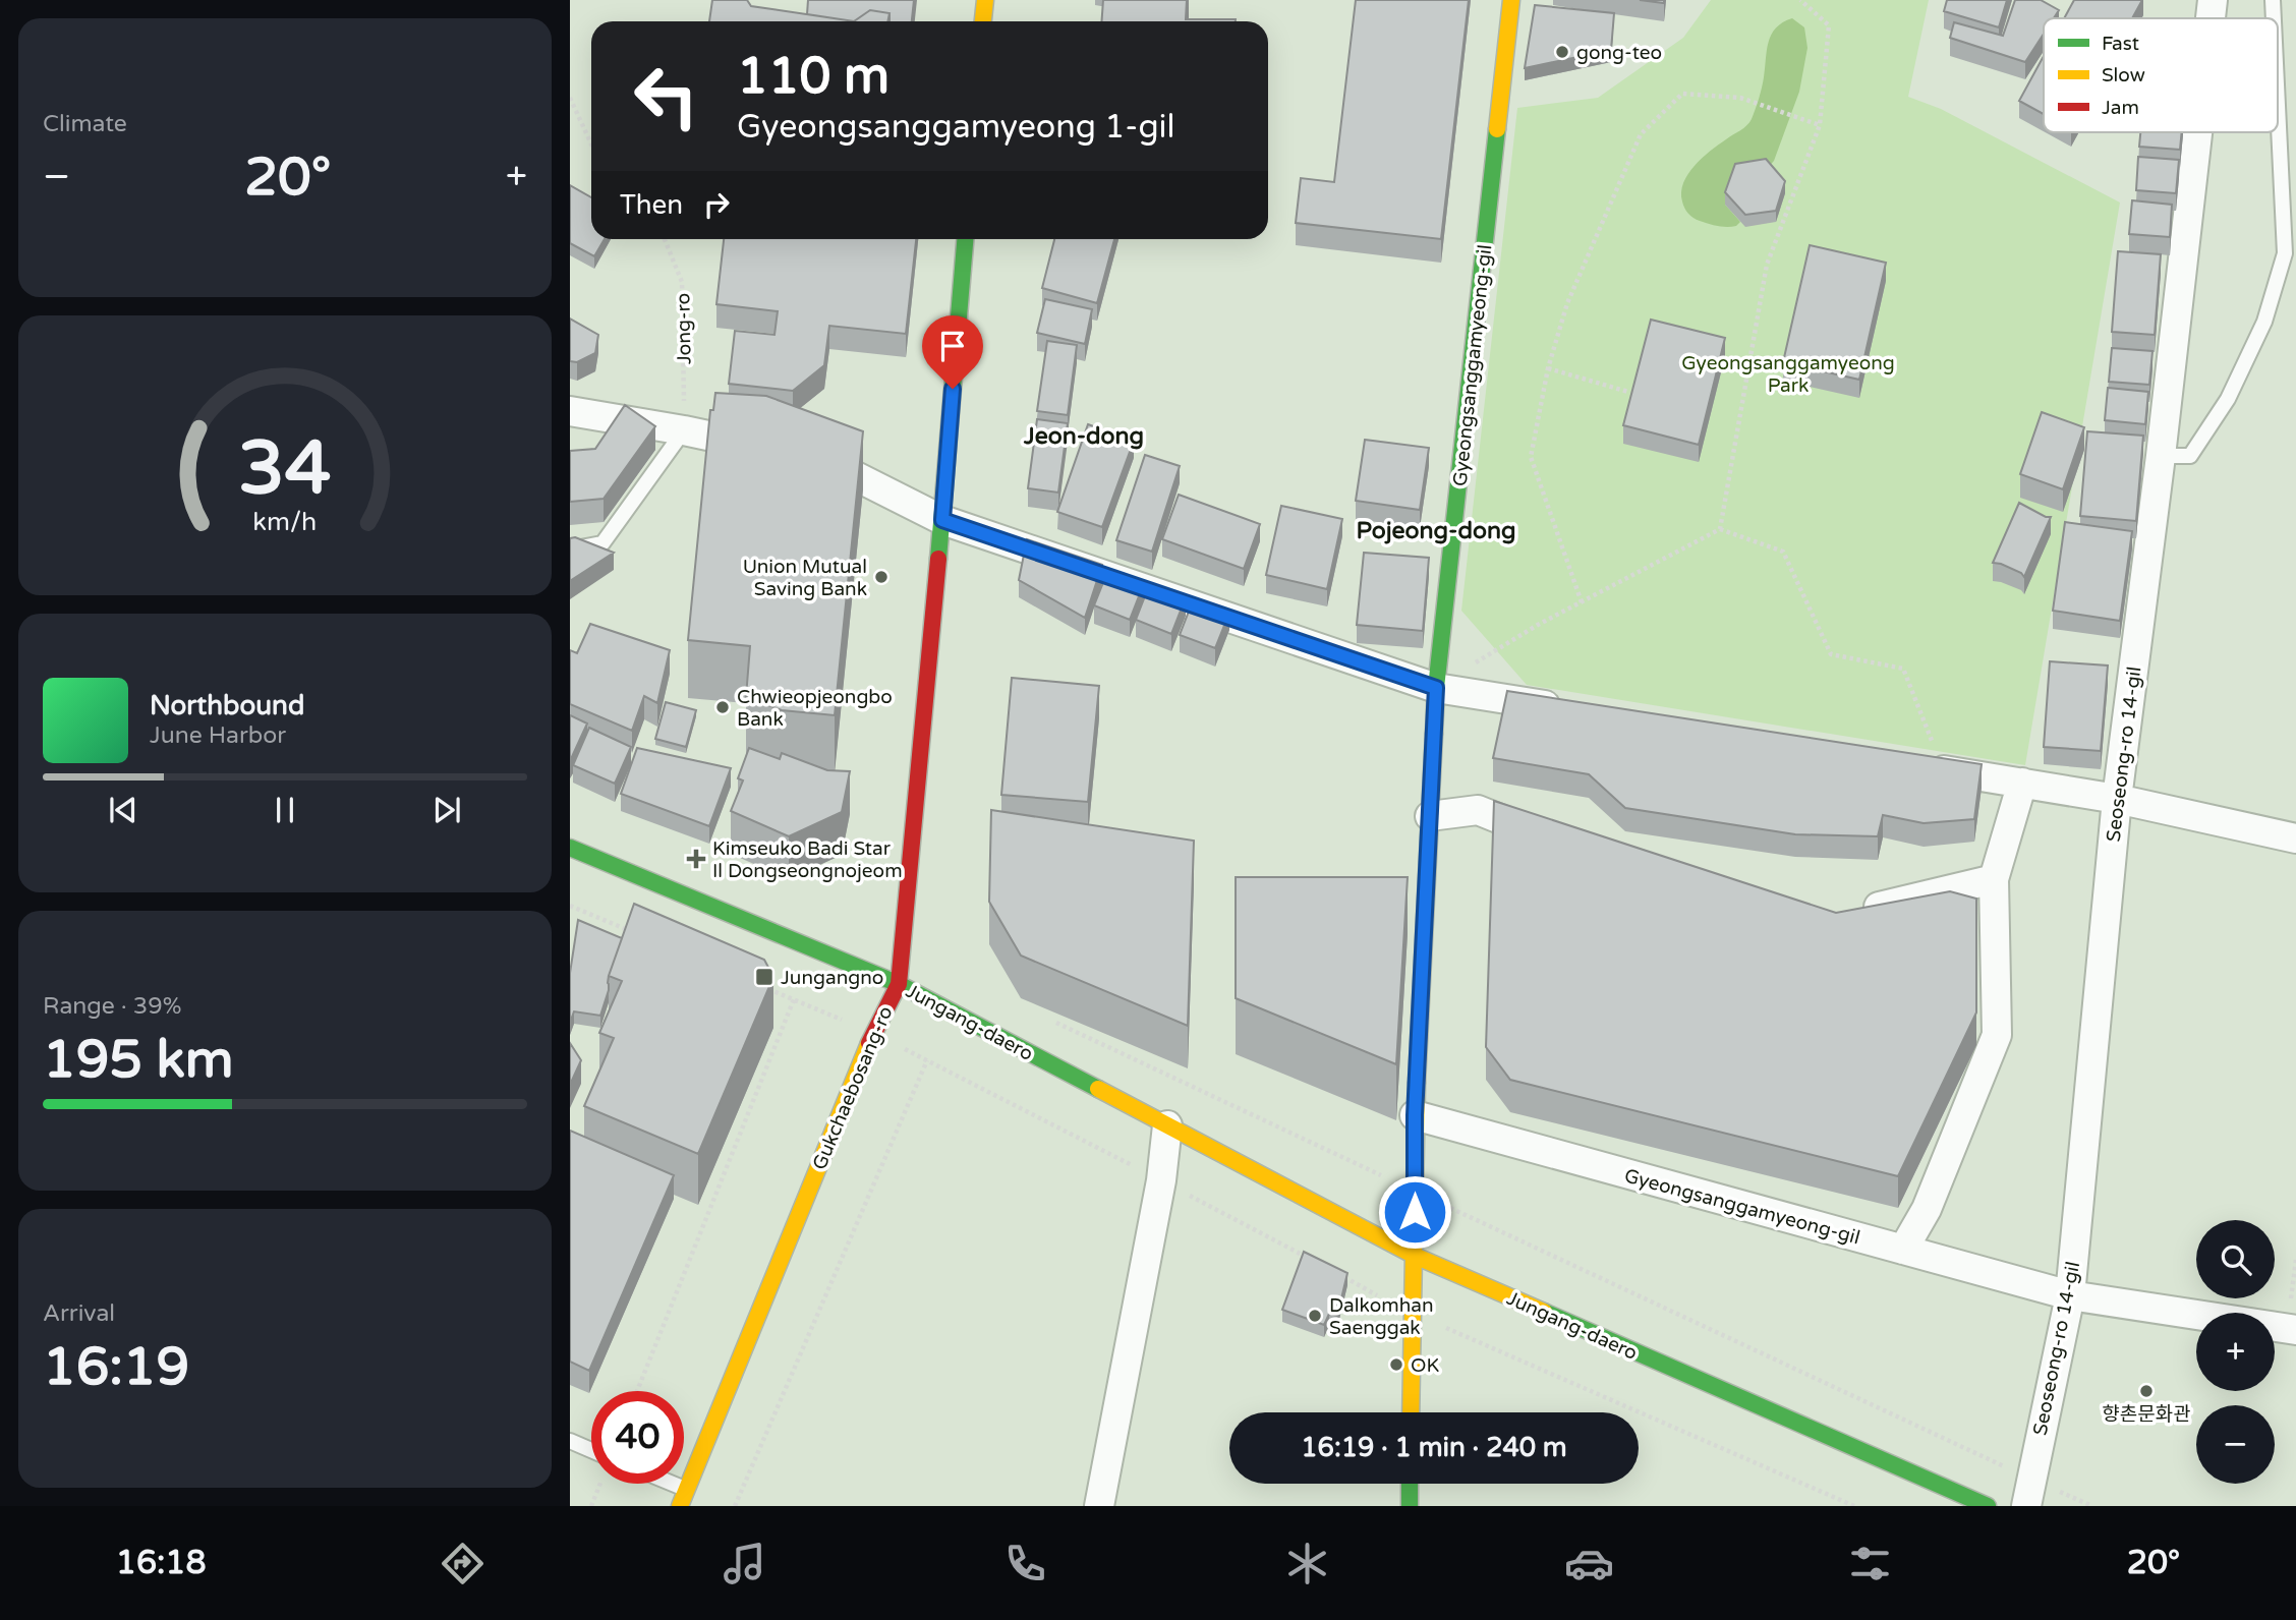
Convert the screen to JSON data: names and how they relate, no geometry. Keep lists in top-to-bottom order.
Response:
{
  "streets": {
    "main road": ["Gyeongsanggamyeong-gil", "Jungang-daero", "Gukchaebosang-ro"],
    "street": ["Seoseong-ro 14-gil"],
    "path": ["Jong-ro"]
  },
  "crossings": [
    ["Gyeongsanggamyeong-gil", "Seoseong-ro 14-gil"],
    ["Gyeongsanggamyeong-gil", "Jungang-daero"],
    ["Jungang-daero", "Gukchaebosang-ro"]
  ],
  "districts": ["Jeon-dong", "Pojeong-dong"],
  "parks": ["Gyeongsanggamyeong Park"],
  "places": {
    "other": [
      "gong-teo",
      "Union Mutual Saving Bank",
      "Chwieopjeongbo Bank",
      "Dalkomhan Saenggak",
      "OK",
      "향촌문화관"
    ],
    "health": ["Kimseuko Badi Star Il Dongseongnojeom"],
    "transit": ["Jungangno"]
  },
  "legend": ["Fast", "Slow", "Jam"],
  "page": {
    "tile": [
      "Climate",
      ["Range · 39%", "195 km"],
      ["Arrival", "16:19"]
    ],
    "turn": ["110 m", "Gyeongsanggamyeong 1-gil"],
    "heat": ["−", "20°", "+"],
    "then": "Then",
    "song": ["Northbound", "June Harbor"],
    "map_buttons": ["+", "−"],
    "limit": "40",
    "trip": "16:19 · 1 min · 240 m",
    "tabs": ["16:18", "20°"],
    "gauge": ["34", "km/h"]
  }
}
